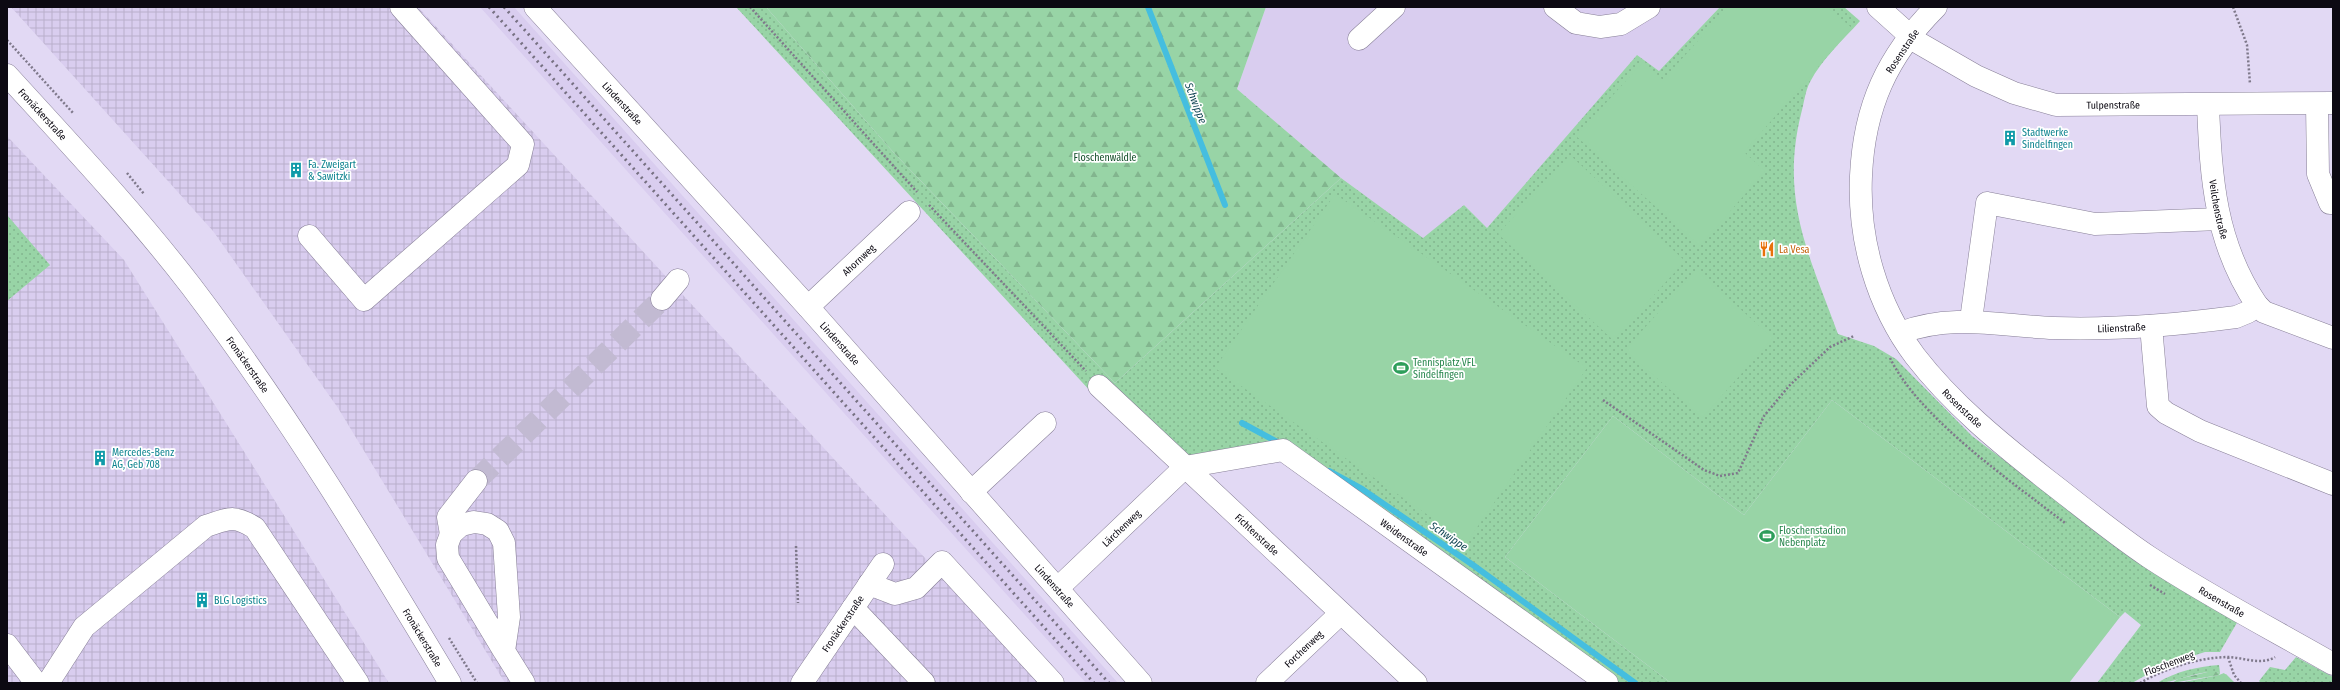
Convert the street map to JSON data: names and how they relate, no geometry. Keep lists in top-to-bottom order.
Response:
{
  "streets": {
    "street": [
      "Rosenstraße",
      "Lindenstraße",
      "Tulpenstraße",
      "Fronäckerstraße",
      "Veilchenstraße",
      "Ahornweg",
      "Lilienstraße",
      "Lärchenweg",
      "Fichtenstraße",
      "Weidenstraße",
      "Forchenweg"
    ],
    "path": ["Floschenweg"]
  },
  "crossings": [
    ["Rosenstraße", "Tulpenstraße"],
    ["Rosenstraße", "Lilienstraße"],
    ["Lindenstraße", "Ahornweg"],
    ["Lindenstraße", "Lärchenweg"],
    ["Tulpenstraße", "Veilchenstraße"],
    ["Veilchenstraße", "Lilienstraße"],
    ["Lärchenweg", "Fichtenstraße"],
    ["Lärchenweg", "Weidenstraße"],
    ["Fichtenstraße", "Weidenstraße"],
    ["Fichtenstraße", "Forchenweg"]
  ],
  "water": ["Schwippe"],
  "parks": ["Floschenwäldle"],
  "places": {
    "building": [
      "Stadtwerke Sindelfingen",
      "Fa. Zweigart & Sawitzki",
      "Mercedes-Benz AG, Geb 708",
      "BLG Logistics"
    ],
    "restaurant": ["La Vesa"],
    "sports": ["Tennisplatz VFL Sindelfingen", "Floschenstadion Nebenplatz"]
  }
}
